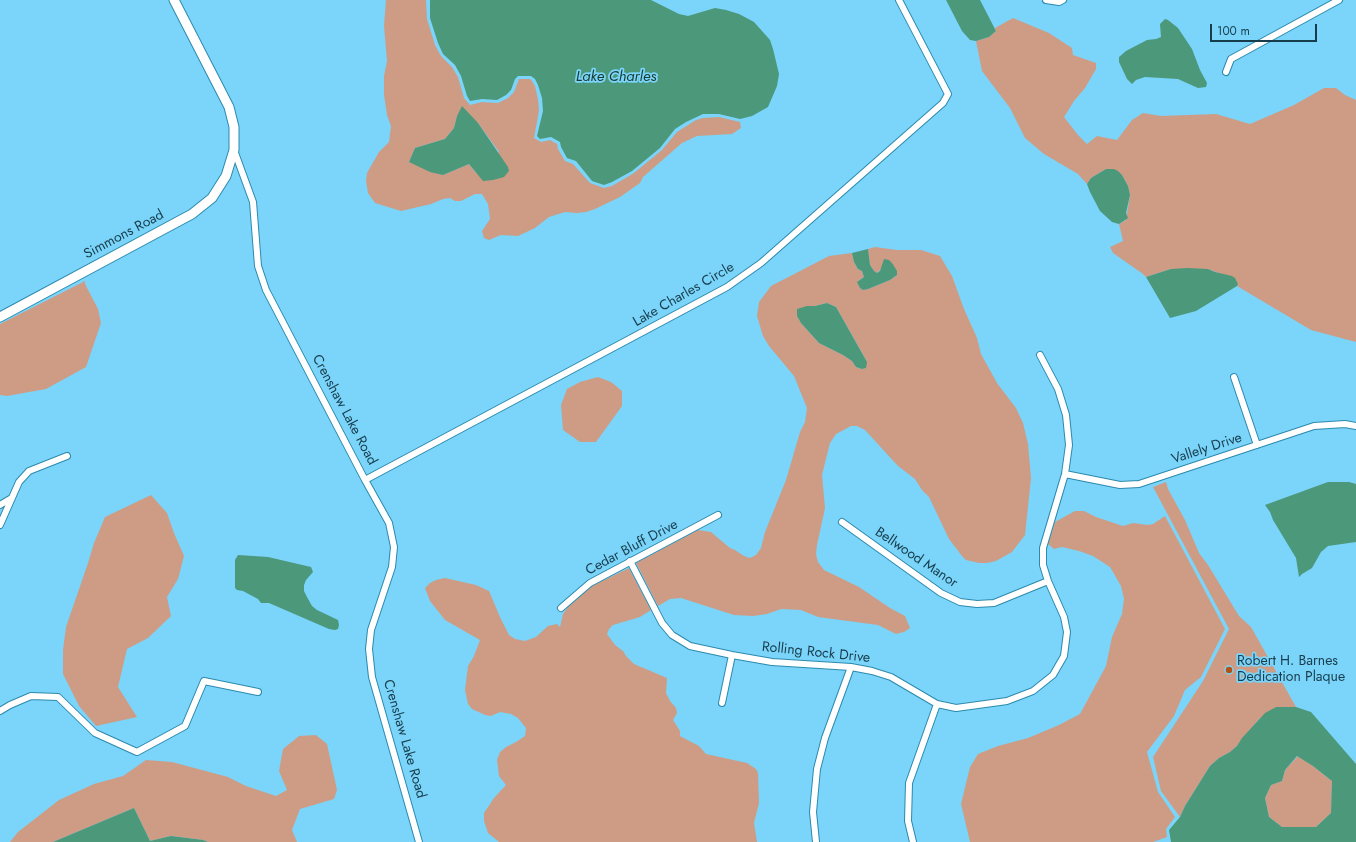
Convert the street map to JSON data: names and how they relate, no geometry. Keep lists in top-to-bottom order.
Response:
{
  "streets": {
    "street": [
      "Simmons Road",
      "Lake Charles Circle",
      "Crenshaw Lake Road",
      "Vallely Drive",
      "Cedar Bluff Drive",
      "Bellwood Manor",
      "Rolling Rock Drive"
    ]
  },
  "crossings": [
    ["Simmons Road", "Crenshaw Lake Road"],
    ["Lake Charles Circle", "Crenshaw Lake Road"],
    ["Vallely Drive", "Rolling Rock Drive"],
    ["Cedar Bluff Drive", "Rolling Rock Drive"],
    ["Bellwood Manor", "Rolling Rock Drive"]
  ],
  "water": ["Lake Charles"],
  "places": ["Robert H. Barnes Dedication Plaque"],
  "scale_bar": "100 m"
}
